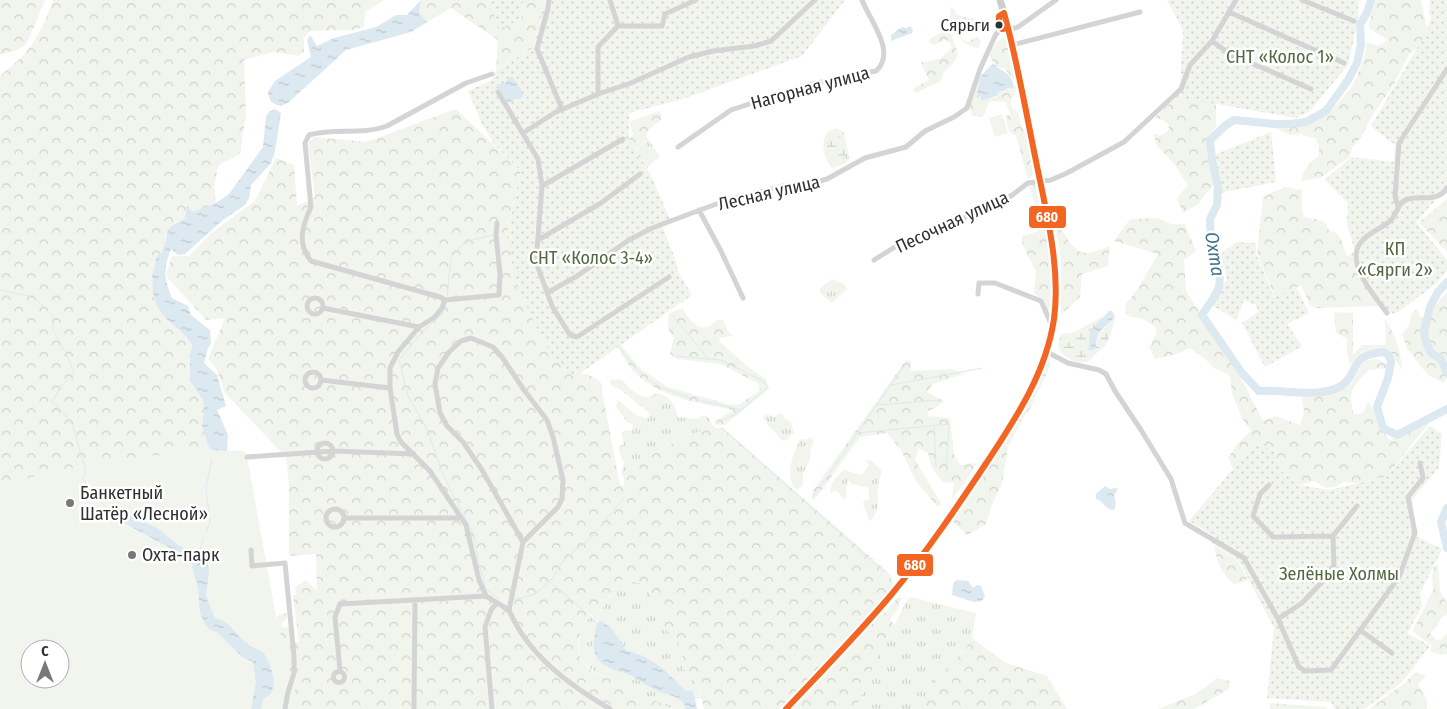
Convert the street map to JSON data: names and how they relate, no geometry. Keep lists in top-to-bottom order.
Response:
{
  "streets": {
    "street": ["Нагорная улица", "Лесная улица", "Песочная улица"]
  },
  "water": ["Охта"],
  "parks": [
    "СНТ «Колос 1»",
    "КП «Сярги 2»",
    "СНТ «Колос 3-4»",
    "Зелёные Холмы"
  ],
  "places": ["Сярьги", "Банкетный Шатёр «Лесной»", "Охта-парк"],
  "lines": ["transit line 680"],
  "north": "top"
}
